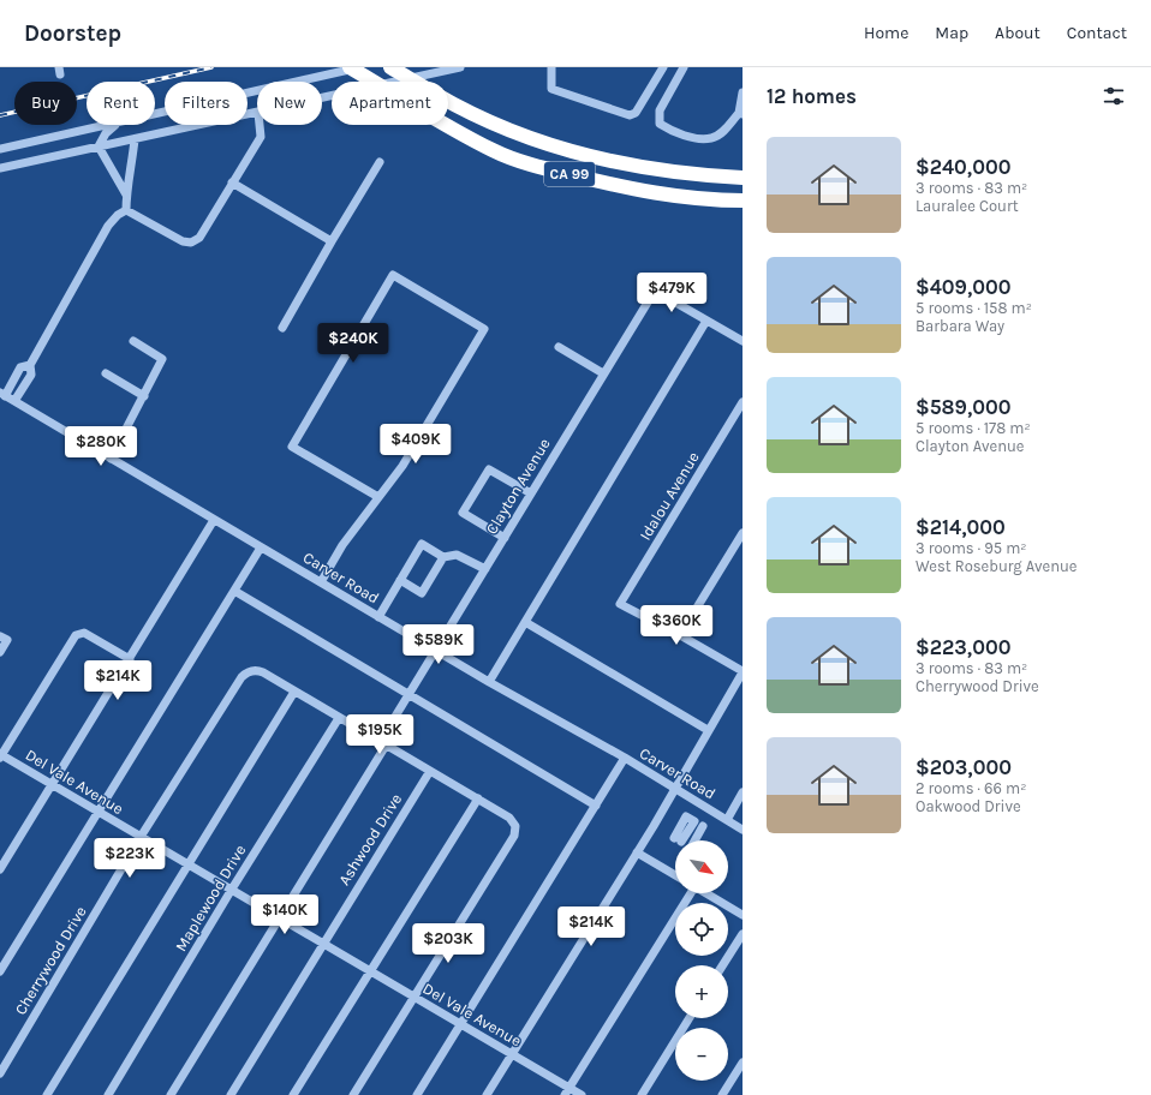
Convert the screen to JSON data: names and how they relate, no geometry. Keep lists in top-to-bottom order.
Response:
{
  "streets": {
    "highway": ["CA 99"],
    "street": [
      "Clayton Avenue",
      "Idalou Avenue",
      "Carver Road",
      "Del Vale Avenue",
      "Ashwood Drive",
      "Maplewood Drive",
      "Cherrywood Drive"
    ]
  },
  "crossings": [
    ["Clayton Avenue", "Carver Road"],
    ["Clayton Avenue", "Del Vale Avenue"],
    ["Del Vale Avenue", "Ashwood Drive"],
    ["Del Vale Avenue", "Maplewood Drive"],
    ["Del Vale Avenue", "Cherrywood Drive"]
  ],
  "north": "bottom right",
  "page": {
    "header": "Doorstep",
    "nav": [
      "Home",
      "Map",
      "About",
      "Contact"
    ],
    "heading": "12 homes",
    "chip": [
      "Buy",
      "Rent",
      "Filters",
      "New",
      "Apartment"
    ],
    "list": [
      {
        "name": "$240,000",
        "note": "3 rooms · 83 m² · Lauralee Court"
      },
      {
        "name": "$409,000",
        "note": "5 rooms · 158 m² · Barbara Way"
      },
      {
        "name": "$589,000",
        "note": "5 rooms · 178 m² · Clayton Avenue"
      },
      {
        "name": "$214,000",
        "note": "3 rooms · 95 m² · West Roseburg Avenue"
      },
      {
        "name": "$223,000",
        "note": "3 rooms · 83 m² · Cherrywood Drive"
      },
      {
        "name": "$203,000",
        "note": "2 rooms · 66 m² · Oakwood Drive"
      }
    ],
    "price": [
      "$479K",
      "$240K",
      "$409K",
      "$280K",
      "$360K",
      "$589K",
      "$214K",
      "$195K",
      "$223K",
      "$140K",
      "$214K",
      "$203K"
    ],
    "map_buttons": ["+", "−"]
  }
}
